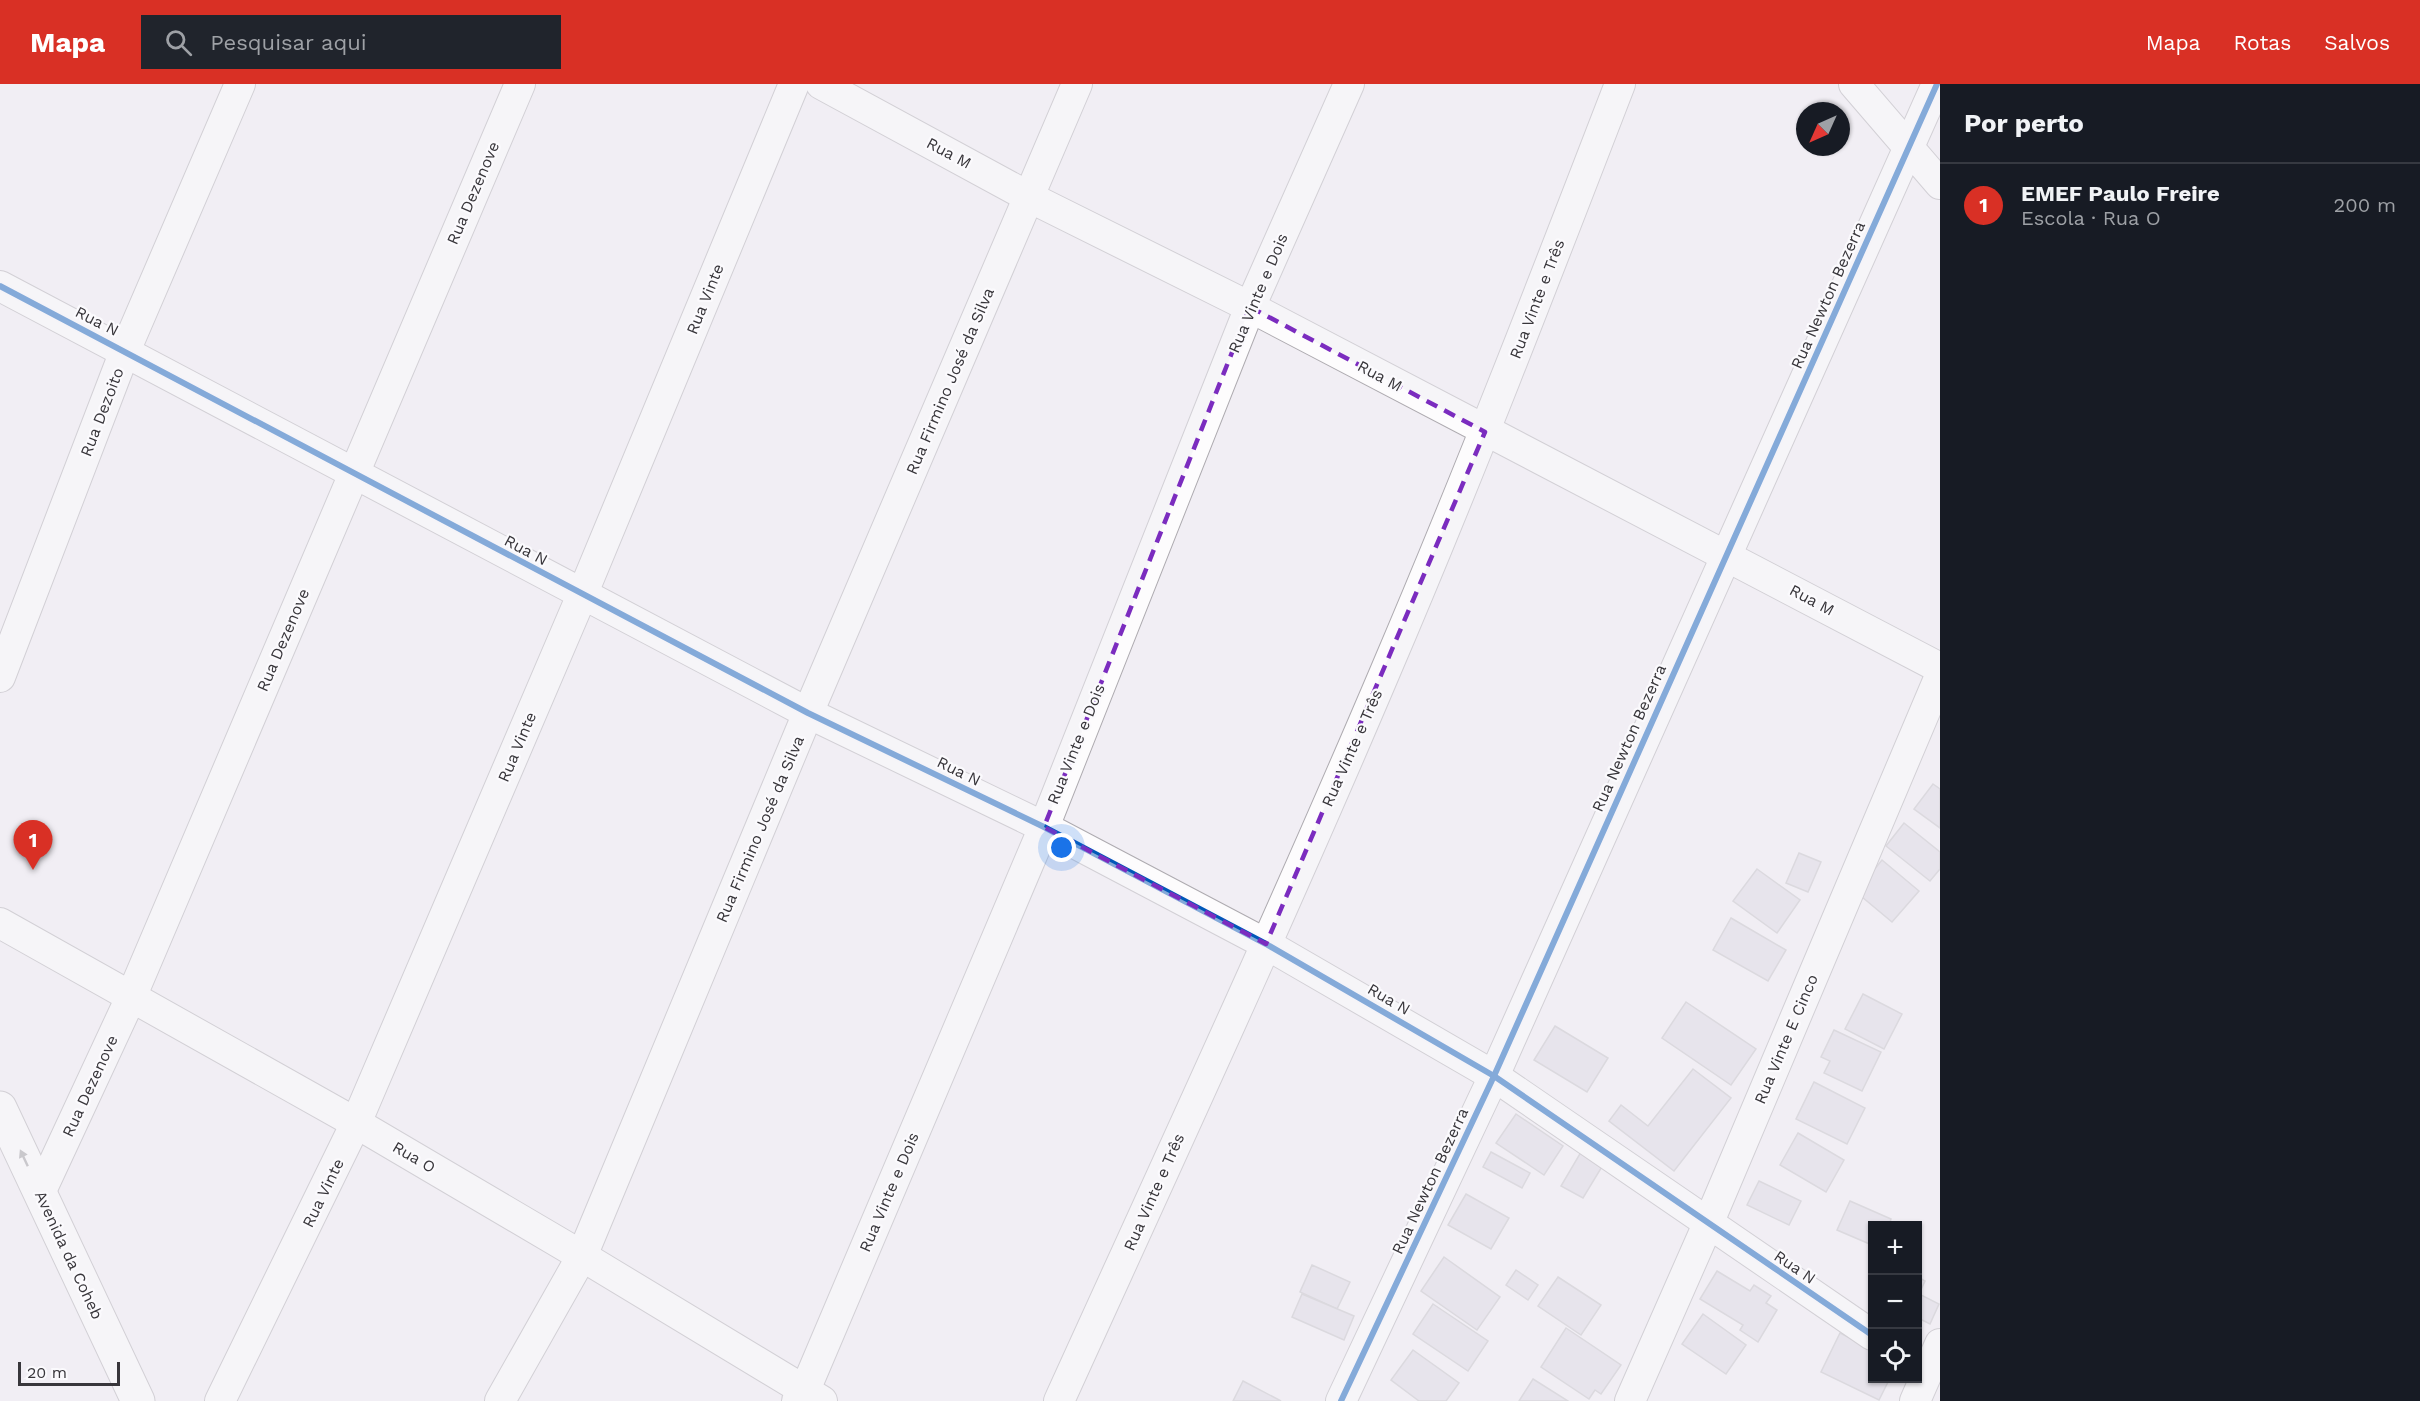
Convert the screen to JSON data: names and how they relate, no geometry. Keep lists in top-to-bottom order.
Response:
{
  "streets": {
    "main road": ["Avenida da Coheb"],
    "street": [
      "Rua M",
      "Rua Dezenove",
      "Rua Vinte e Dois",
      "Rua Newton Bezerra",
      "Rua Vinte",
      "Rua Vinte e Três",
      "Rua N",
      "Rua Firmino José da Silva",
      "Rua Dezoito",
      "Rua Vinte E Cinco",
      "Rua O"
    ]
  },
  "crossings": [
    ["Rua M", "Rua Vinte e Dois"],
    ["Rua M", "Rua Newton Bezerra"],
    ["Rua M", "Rua Vinte e Três"],
    ["Rua M", "Rua Firmino José da Silva"],
    ["Rua Dezenove", "Rua N"],
    ["Rua Dezenove", "Rua O"],
    ["Rua Dezenove", "Avenida da Coheb"],
    ["Rua Vinte e Dois", "Rua N"],
    ["Rua Vinte e Dois", "Rua O"],
    ["Rua Newton Bezerra", "Rua N"],
    ["Rua Vinte", "Rua N"],
    ["Rua Vinte", "Rua O"],
    ["Rua Vinte e Três", "Rua N"],
    ["Rua N", "Rua Firmino José da Silva"],
    ["Rua N", "Rua Dezoito"],
    ["Rua N", "Rua Vinte E Cinco"],
    ["Rua Firmino José da Silva", "Rua O"]
  ],
  "scale_bar": "20 m",
  "north": "bottom left",
  "page": {
    "header": "Mapa",
    "search": "Pesquisar aqui",
    "nav": ["Mapa", "Rotas", "Salvos"],
    "heading": "Por perto",
    "list": [
      {
        "mark": "1",
        "name": "EMEF Paulo Freire",
        "note": "Escola · Rua O",
        "value": "200 m"
      }
    ],
    "pins": "1",
    "map_buttons": ["+", "−"],
    "scale": "20 m"
  }
}
